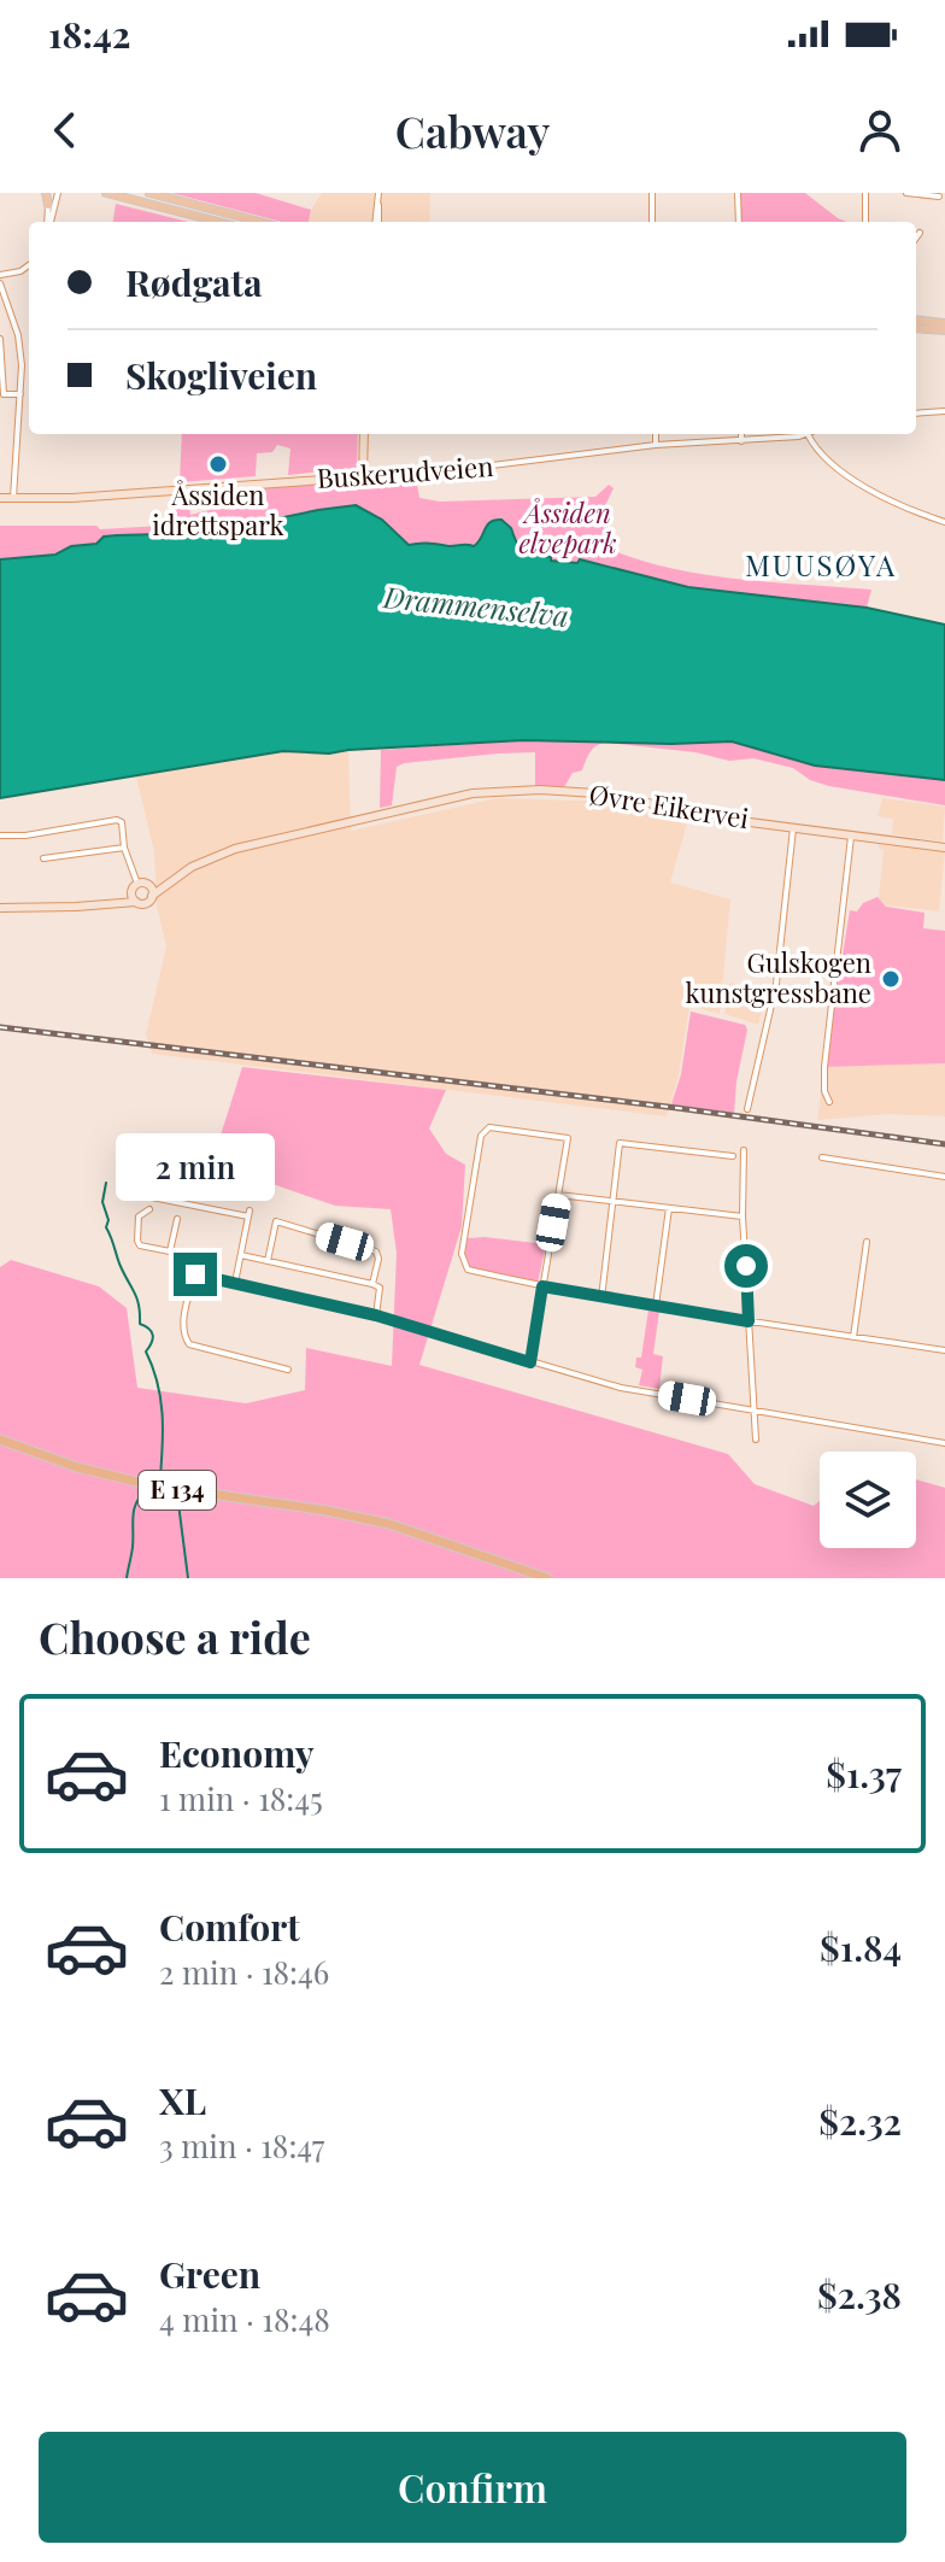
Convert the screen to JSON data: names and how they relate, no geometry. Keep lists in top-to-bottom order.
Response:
{
  "streets": {
    "highway": ["E 134"],
    "main road": ["Buskerudveien", "Øvre Eikervei"]
  },
  "districts": ["MUUSØYA"],
  "water": ["Drammenselva"],
  "parks": ["Åssiden elvepark"],
  "places": ["Åssiden idrettspark", "Gulskogen kunstgressbane"],
  "page": {
    "status": "18:42",
    "header": "Cabway",
    "banner": ["Rødgata", "Skogliveien"],
    "bubble": "2 min",
    "heading": "Choose a ride",
    "list": [
      {
        "name": "Economy",
        "note": "1 min · 18:45",
        "value": "$1.37"
      },
      {
        "name": "Comfort",
        "note": "2 min · 18:46",
        "value": "$1.84"
      },
      {
        "name": "XL",
        "note": "3 min · 18:47",
        "value": "$2.32"
      },
      {
        "name": "Green",
        "note": "4 min · 18:48",
        "value": "$2.38"
      }
    ],
    "buttons": "Confirm"
  }
}
